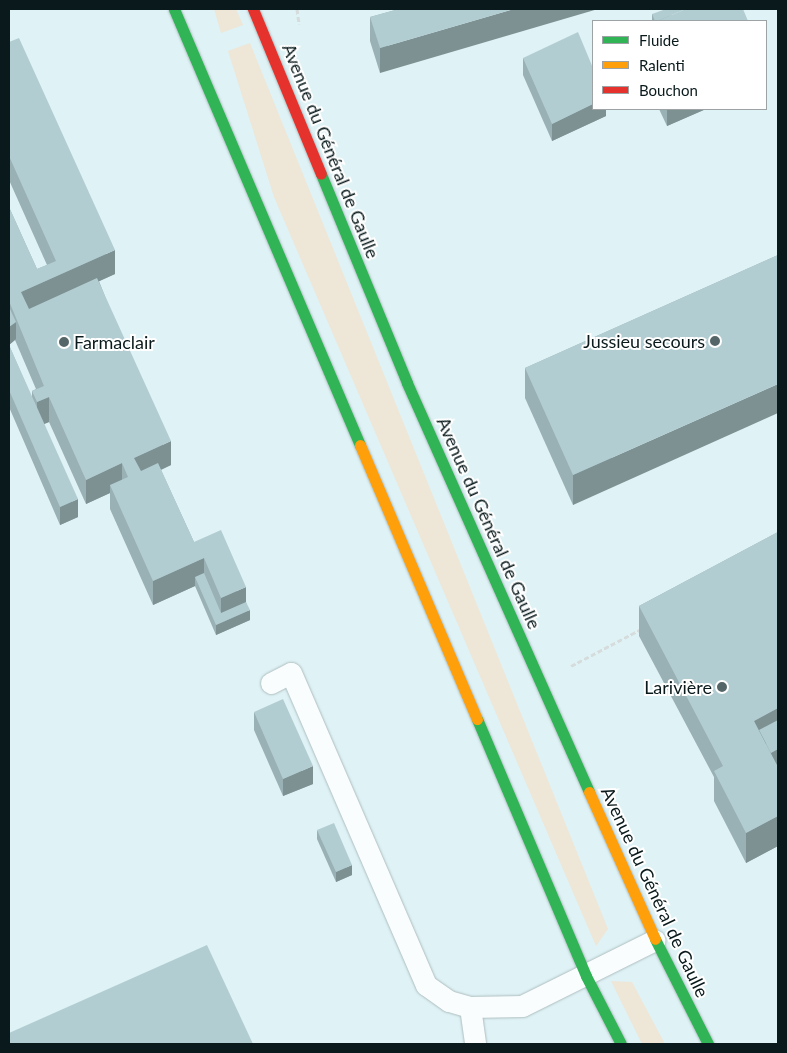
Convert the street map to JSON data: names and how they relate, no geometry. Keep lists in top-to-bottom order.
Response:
{
  "streets": {
    "main road": ["Avenue du Général de Gaulle"]
  },
  "places": ["Jussieu secours", "Farmaclair", "Larivière"],
  "legend": ["Fluide", "Ralenti", "Bouchon"]
}
